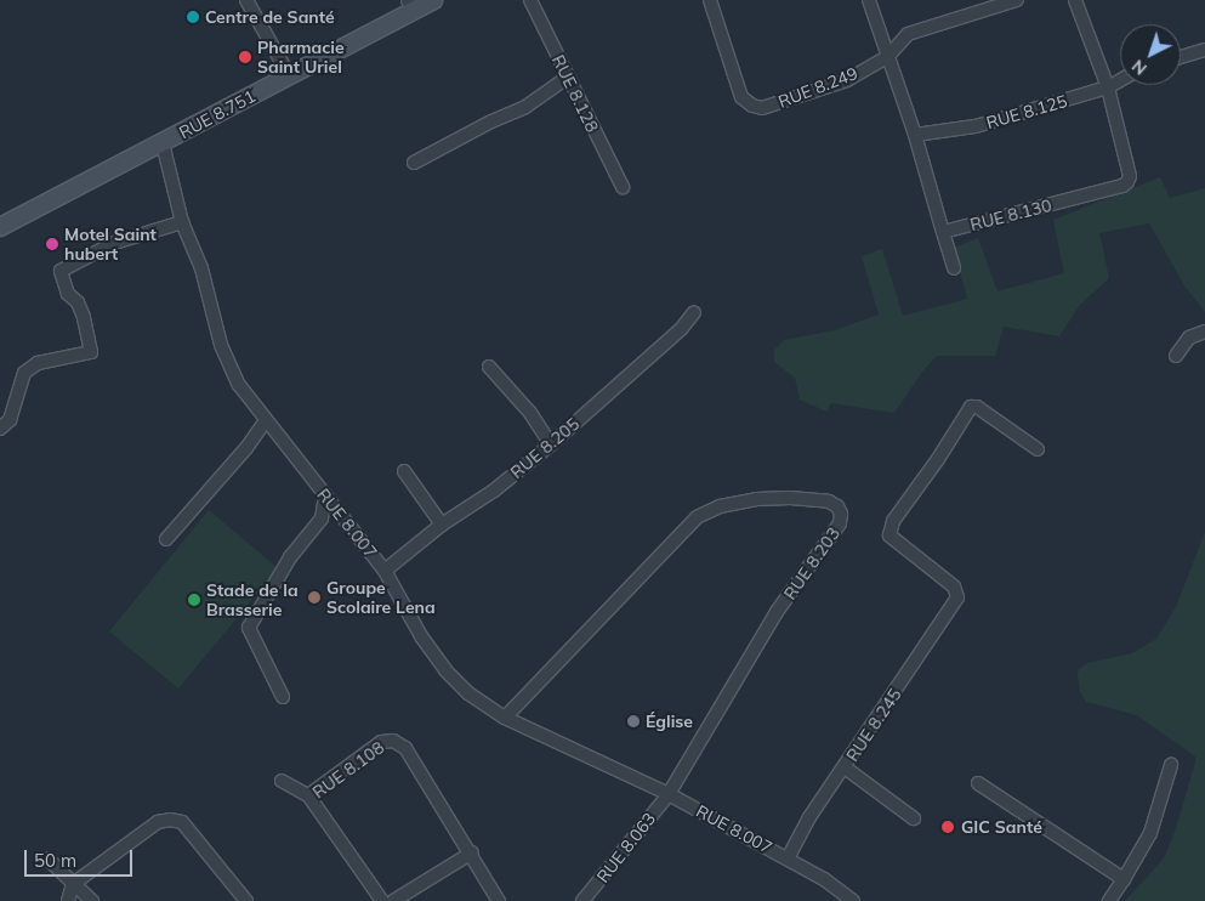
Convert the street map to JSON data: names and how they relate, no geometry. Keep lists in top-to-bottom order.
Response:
{
  "streets": {
    "main road": ["RUE 8.751"],
    "street": [
      "RUE 8.249",
      "RUE 8.128",
      "RUE 8.125",
      "RUE 8.130",
      "RUE 8.205",
      "RUE 8.007",
      "RUE 8.203",
      "RUE 8.245",
      "RUE 8.108",
      "RUE 8.063"
    ]
  },
  "crossings": [
    ["RUE 8.125", "RUE 8.130"],
    ["RUE 8.751", "RUE 8.007"],
    ["RUE 8.205", "RUE 8.007"],
    ["RUE 8.007", "RUE 8.203"],
    ["RUE 8.007", "RUE 8.245"],
    ["RUE 8.007", "RUE 8.063"],
    ["RUE 8.203", "RUE 8.063"]
  ],
  "places": [
    "Centre de Santé",
    "Pharmacie Saint Uriel",
    "Motel Saint hubert",
    "Groupe Scolaire Lena",
    "Stade de la Brasserie",
    "Église",
    "GIC Santé"
  ],
  "scale_bar": "50 m",
  "north": "bottom left"
}
